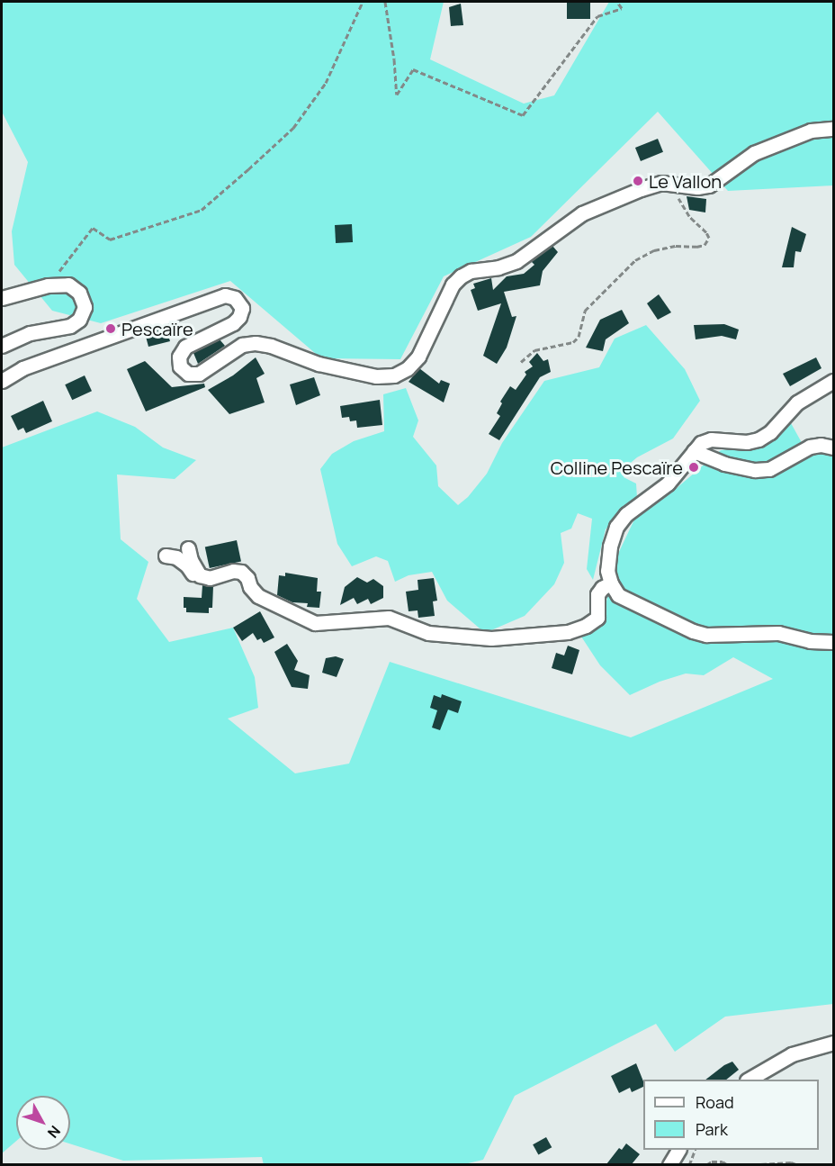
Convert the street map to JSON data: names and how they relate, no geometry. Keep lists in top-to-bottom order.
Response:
{
  "places": ["Le Vallon", "Pescaïre", "Colline Pescaïre"],
  "legend": ["Road", "Park"],
  "north": "bottom right"
}
